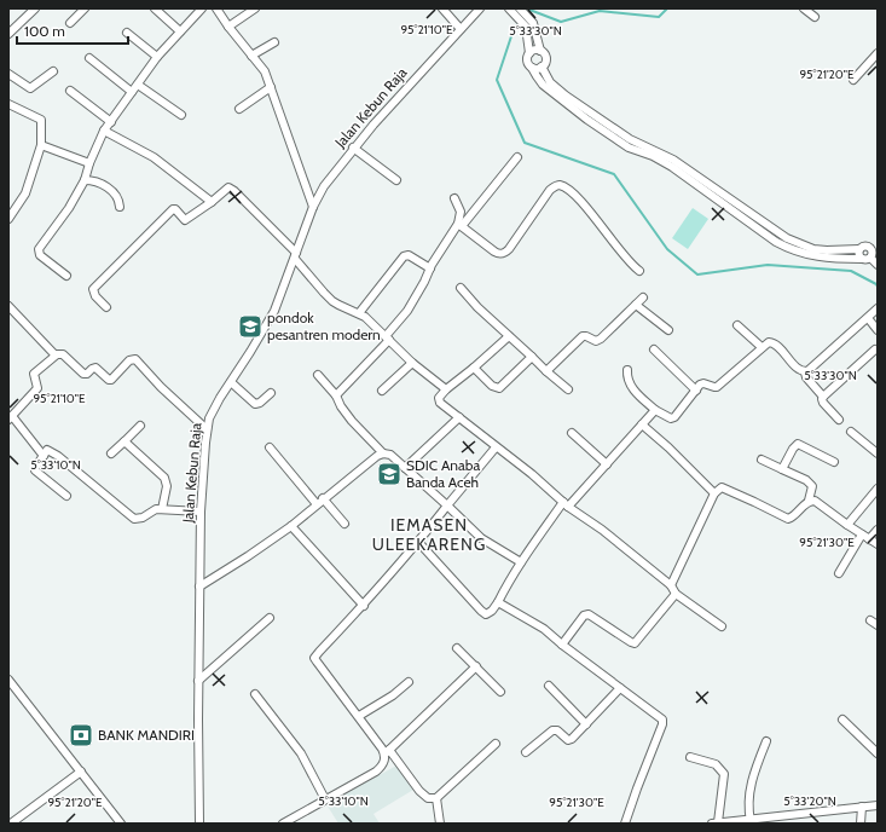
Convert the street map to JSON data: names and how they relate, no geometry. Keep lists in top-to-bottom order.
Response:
{
  "streets": {
    "street": ["Jalan Kebun Raja"]
  },
  "districts": ["IEMASEN ULEEKARENG"],
  "places": {
    "school or university": ["pondok pesantren modern", "SDIC Anaba Banda Aceh"],
    "bank": ["BANK MANDIRI"]
  },
  "scale_bar": "100 m",
  "coordinates": [
    "95°21'10\"E",
    "5°33'30\"N",
    "95°21'20\"E",
    "5°33'10\"N",
    "95°21'30\"E",
    "5°33'20\"N"
  ]
}
